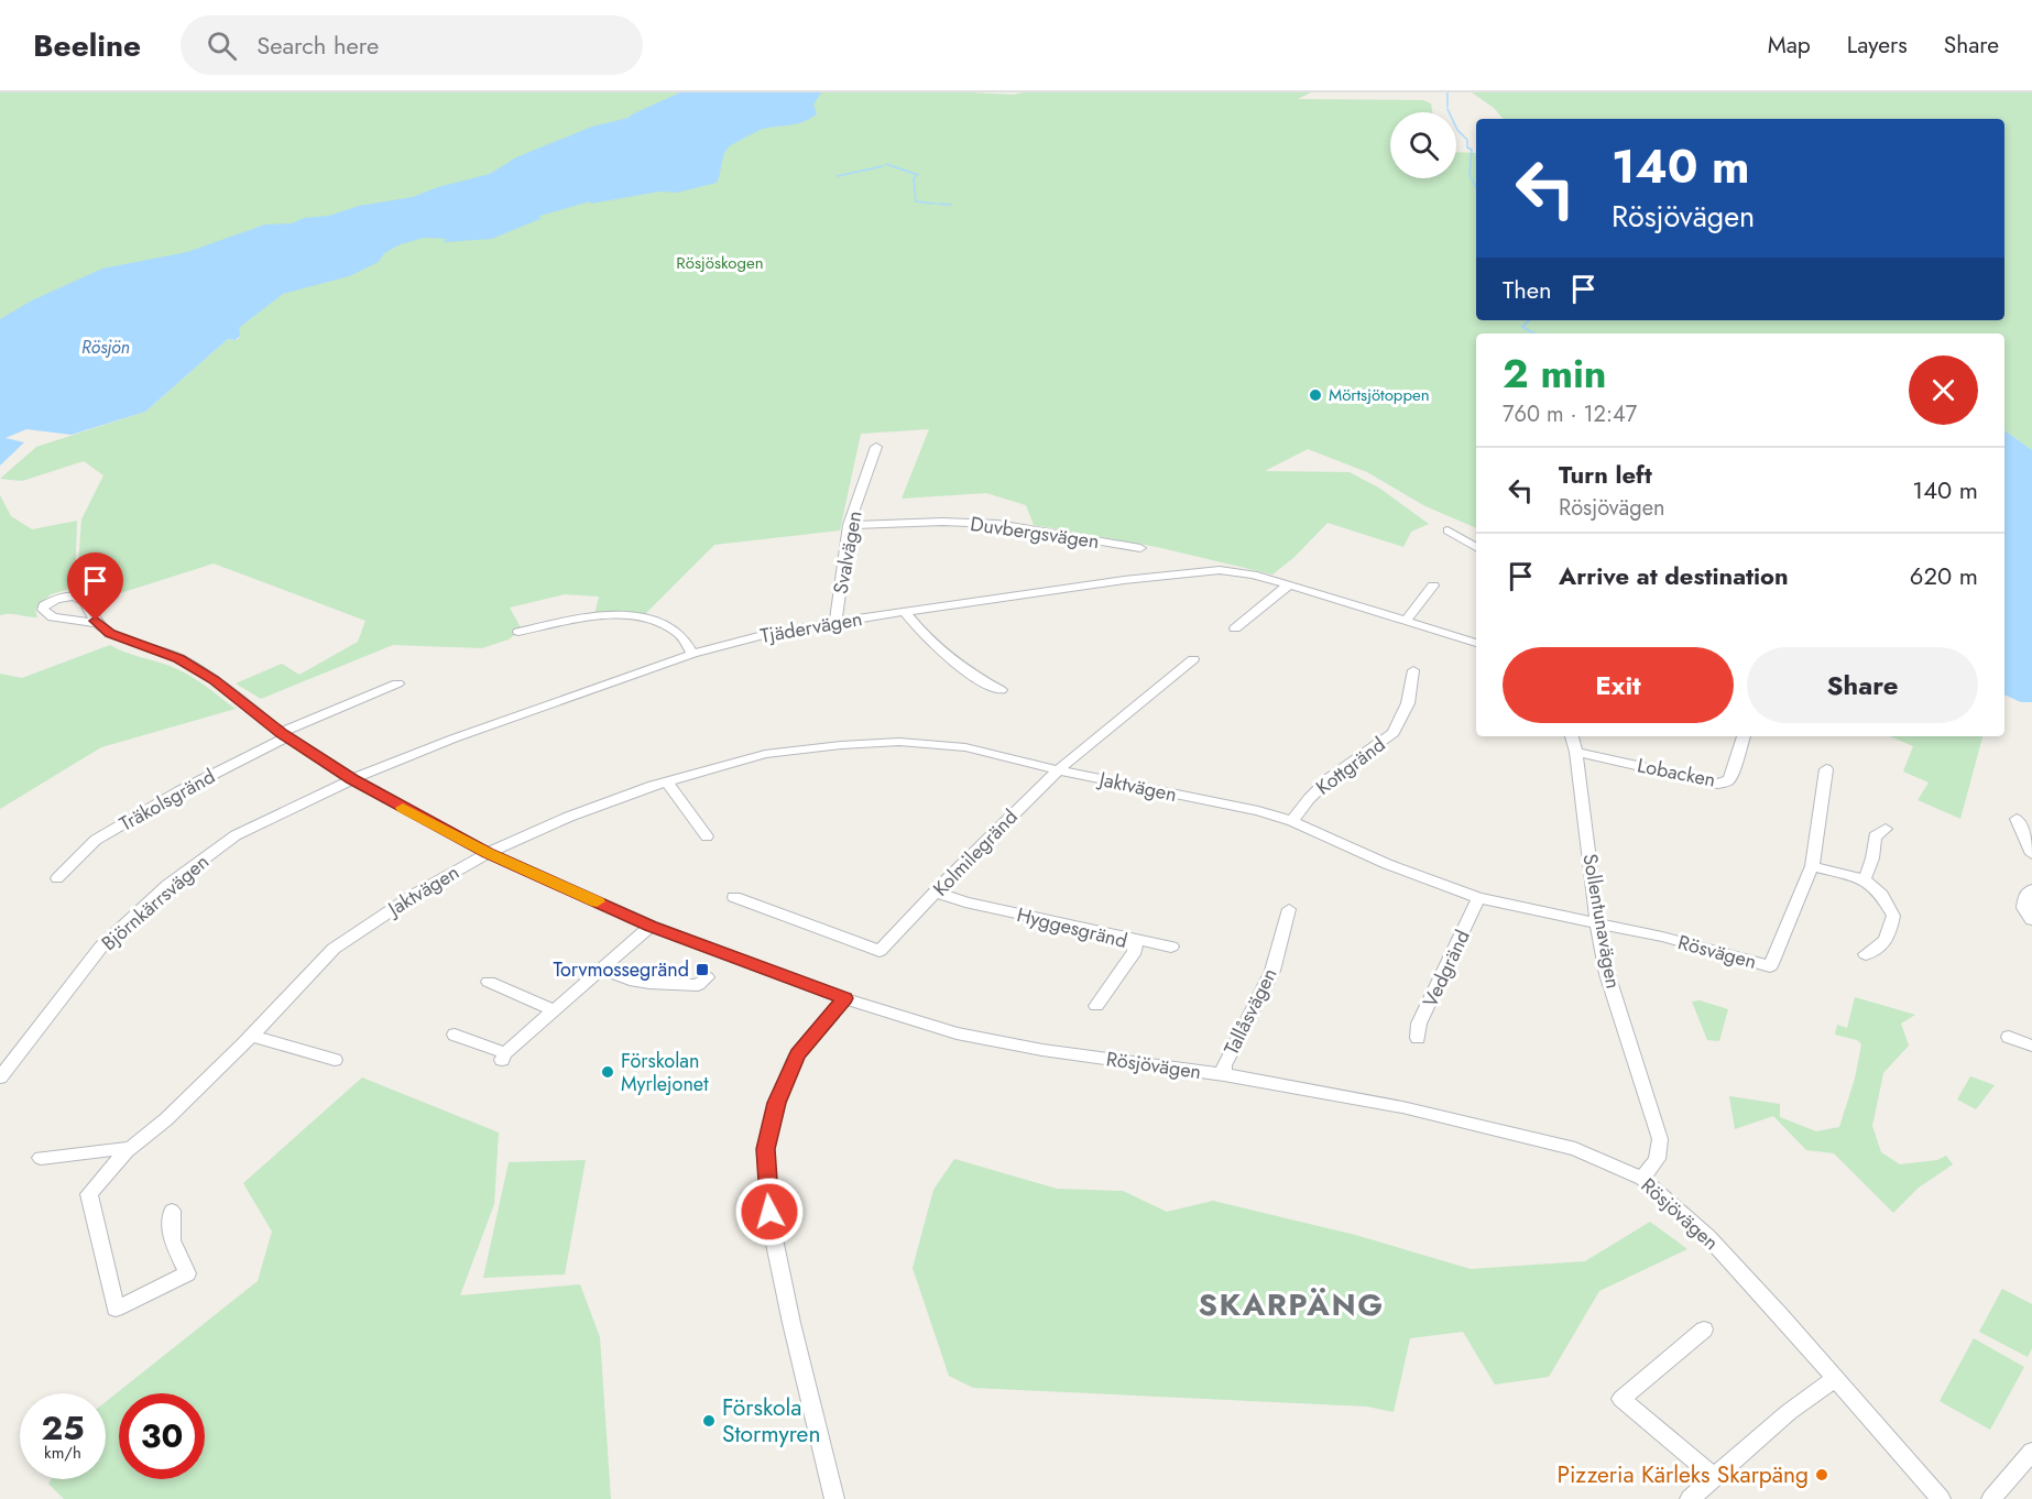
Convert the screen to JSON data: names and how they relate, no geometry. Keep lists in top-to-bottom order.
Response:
{
  "streets": {
    "street": [
      "Duvbergsvägen",
      "Svalvägen",
      "Tjädervägen",
      "Kottgränd",
      "Lobacken",
      "Jaktvägen",
      "Träkolsgränd",
      "Kolmilegränd",
      "Björnkärrsvägen",
      "Sollentunavägen",
      "Hyggesgränd",
      "Rösvägen",
      "Vedgränd",
      "Tallåsvägen",
      "Rösjövägen"
    ]
  },
  "crossings": [
    ["Duvbergsvägen", "Svalvägen"],
    ["Svalvägen", "Tjädervägen"],
    ["Tjädervägen", "Björnkärrsvägen"],
    ["Tjädervägen", "Rösjövägen"],
    ["Kottgränd", "Jaktvägen"],
    ["Lobacken", "Sollentunavägen"],
    ["Jaktvägen", "Kolmilegränd"],
    ["Jaktvägen", "Sollentunavägen"],
    ["Jaktvägen", "Rösvägen"],
    ["Jaktvägen", "Vedgränd"],
    ["Jaktvägen", "Rösjövägen"],
    ["Träkolsgränd", "Rösjövägen"],
    ["Kolmilegränd", "Hyggesgränd"],
    ["Björnkärrsvägen", "Rösjövägen"],
    ["Sollentunavägen", "Rösvägen"],
    ["Sollentunavägen", "Rösjövägen"],
    ["Tallåsvägen", "Rösjövägen"]
  ],
  "districts": ["SKARPÄNG"],
  "water": ["Rösjön"],
  "parks": ["Rösjöskogen"],
  "places": {
    "other": [
      "Mörtsjötoppen",
      "Förskolan Myrlejonet",
      "Förskola Stormyren",
      "Pizzeria Kärleks Skarpäng"
    ],
    "transit": ["Torvmossegränd"]
  },
  "page": {
    "header": "Beeline",
    "search": "Search here",
    "nav": ["Map", "Layers", "Share"],
    "turn": ["140 m", "Rösjövägen"],
    "then": "Then",
    "heading": ["2 min", "760 m · 12:47"],
    "list": [
      {
        "name": "Turn left",
        "note": "Rösjövägen",
        "value": "140 m"
      },
      {
        "name": "Arrive at destination",
        "value": "620 m"
      }
    ],
    "buttons": ["Exit", "Share"],
    "speed": "25 km/h",
    "limit": "30"
  }
}
